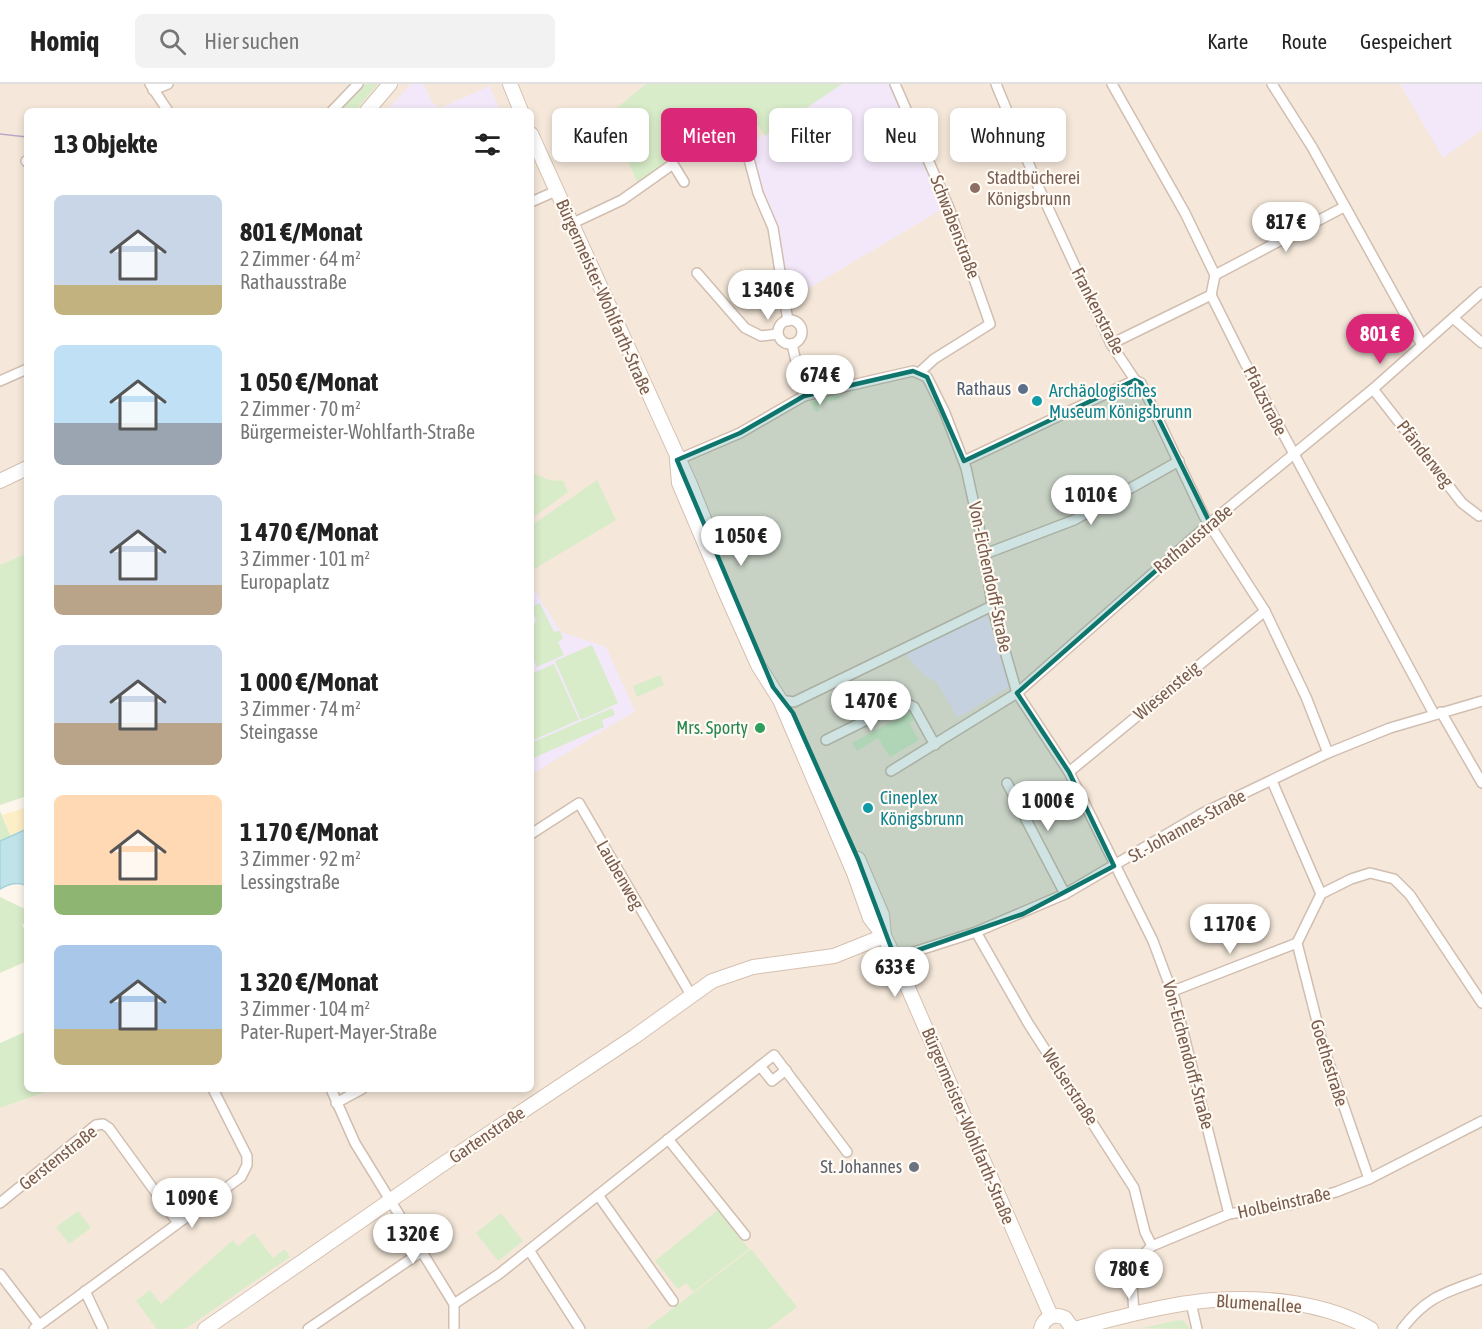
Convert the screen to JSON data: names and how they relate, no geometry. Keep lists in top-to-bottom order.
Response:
{
  "streets": {
    "street": [
      "Schwabenstraße",
      "Bürgermeister-Wohlfarth-Straße",
      "Frankenstraße",
      "Pfalzstraße",
      "Pfänderweg",
      "Rathausstraße",
      "Von-Eichendorff-Straße",
      "Wiesensteig",
      "St.-Johannes-Straße",
      "Laubenweg",
      "Goethestraße",
      "Welserstraße",
      "Gartenstraße",
      "Gerstenstraße",
      "Holbeinstraße",
      "Blumenallee"
    ]
  },
  "crossings": [
    ["Schwabenstraße", "Von-Eichendorff-Straße"],
    ["Bürgermeister-Wohlfarth-Straße", "St.-Johannes-Straße"],
    ["Bürgermeister-Wohlfarth-Straße", "Gartenstraße"],
    ["Frankenstraße", "Rathausstraße"],
    ["Frankenstraße", "Wiesensteig"],
    ["Frankenstraße", "St.-Johannes-Straße"],
    ["Pfalzstraße", "Rathausstraße"],
    ["Pfalzstraße", "St.-Johannes-Straße"],
    ["Pfänderweg", "Rathausstraße"],
    ["Rathausstraße", "Von-Eichendorff-Straße"],
    ["Von-Eichendorff-Straße", "Wiesensteig"],
    ["Von-Eichendorff-Straße", "St.-Johannes-Straße"],
    ["Von-Eichendorff-Straße", "Holbeinstraße"],
    ["St.-Johannes-Straße", "Welserstraße"],
    ["Laubenweg", "Gartenstraße"],
    ["Goethestraße", "Holbeinstraße"],
    ["Welserstraße", "Holbeinstraße"]
  ],
  "places": [
    "Stadtbücherei Königsbrunn",
    "Rathaus",
    "Archäologisches Museum Königsbrunn",
    "Mrs. Sporty",
    "Cineplex Königsbrunn",
    "St. Johannes"
  ],
  "page": {
    "header": "Homiq",
    "search": "Hier suchen",
    "nav": ["Karte", "Route", "Gespeichert"],
    "chip": [
      "Kaufen",
      "Mieten",
      "Filter",
      "Neu",
      "Wohnung"
    ],
    "heading": "13 Objekte",
    "list": [
      {
        "name": "801 €/Monat",
        "note": "2 Zimmer · 64 m² · Rathausstraße"
      },
      {
        "name": "1 050 €/Monat",
        "note": "2 Zimmer · 70 m² · Bürgermeister-Wohlfarth-Straße"
      },
      {
        "name": "1 470 €/Monat",
        "note": "3 Zimmer · 101 m² · Europaplatz"
      },
      {
        "name": "1 000 €/Monat",
        "note": "3 Zimmer · 74 m² · Steingasse"
      },
      {
        "name": "1 170 €/Monat",
        "note": "3 Zimmer · 92 m² · Lessingstraße"
      },
      {
        "name": "1 320 €/Monat",
        "note": "3 Zimmer · 104 m² · Pater-Rupert-Mayer-Straße"
      }
    ],
    "price": [
      "817 €",
      "1 340 €",
      "801 €",
      "674 €",
      "1 010 €",
      "1 050 €",
      "1 470 €",
      "1 000 €",
      "1 170 €",
      "633 €",
      "1 090 €",
      "1 320 €",
      "780 €"
    ]
  }
}
